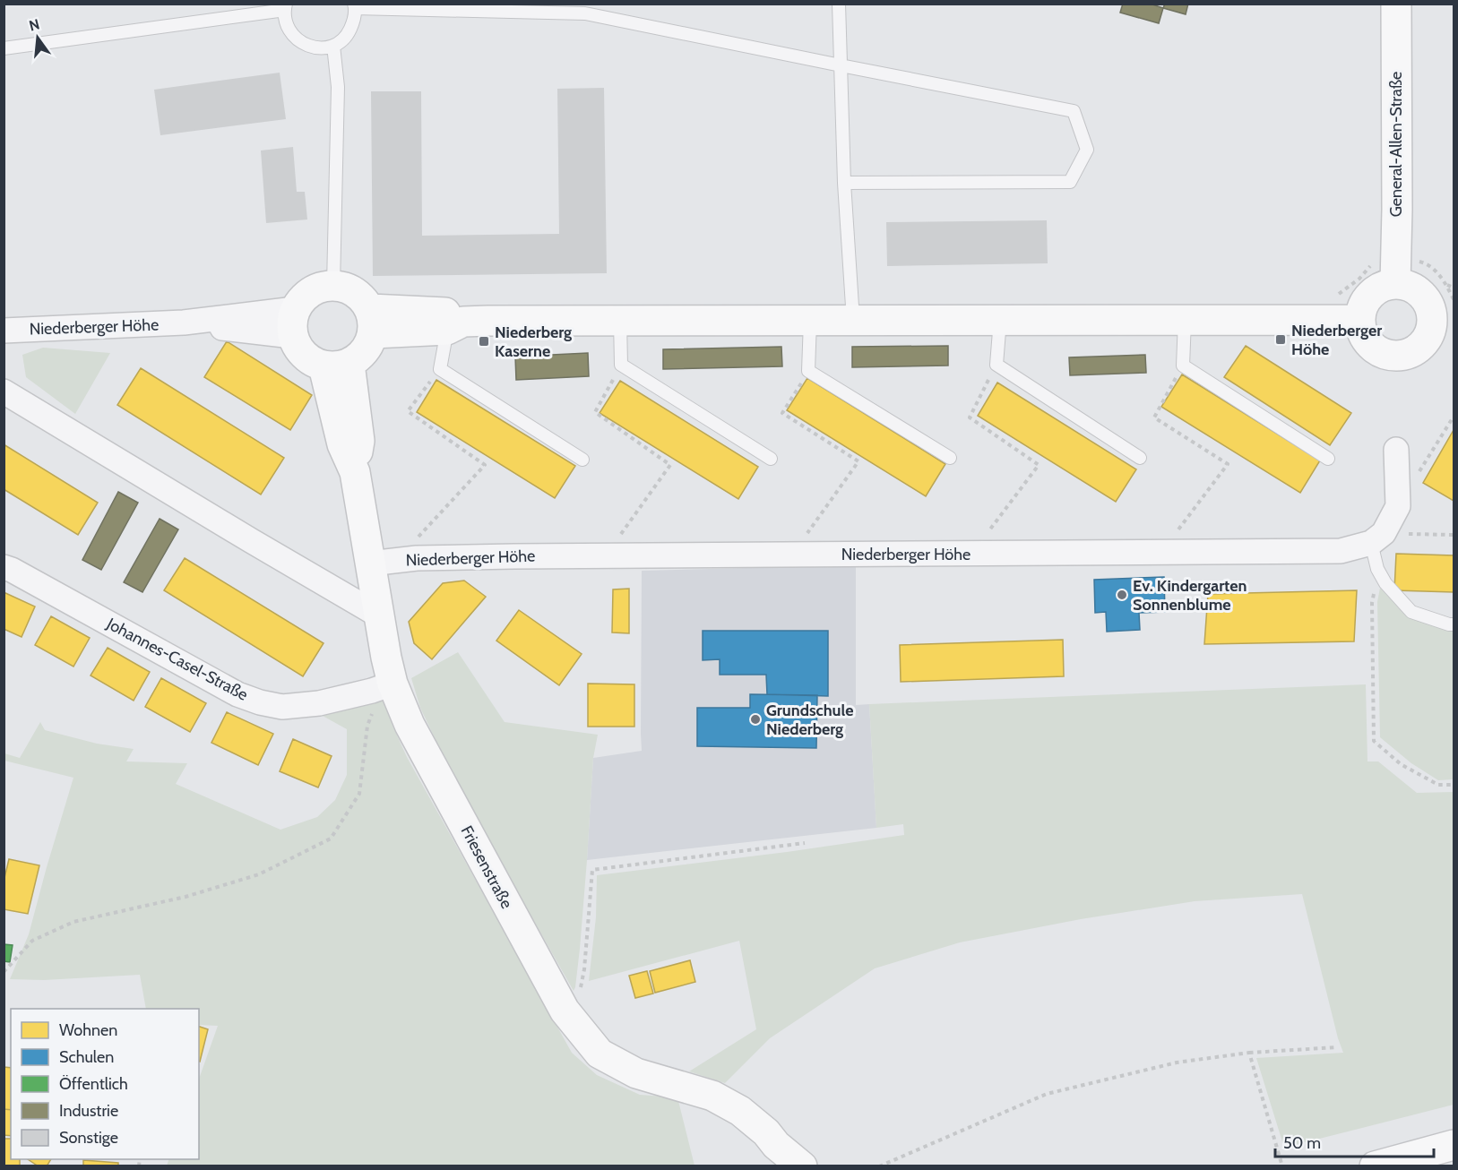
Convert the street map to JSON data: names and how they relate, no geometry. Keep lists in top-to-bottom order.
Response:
{
  "streets": {
    "street": [
      "General-Allen-Straße",
      "Niederberger Höhe",
      "Johannes-Casel-Straße",
      "Friesenstraße"
    ]
  },
  "crossings": [
    ["Niederberger Höhe", "Friesenstraße"],
    ["Johannes-Casel-Straße", "Friesenstraße"]
  ],
  "places": {
    "transit": ["Niederberger Höhe", "Niederberg Kaserne"],
    "other": ["Ev. Kindergarten Sonnenblume", "Grundschule Niederberg"]
  },
  "legend": [
    "Wohnen",
    "Schulen",
    "Öffentlich",
    "Industrie",
    "Sonstige"
  ],
  "scale_bar": "50 m",
  "north": "top"
}
